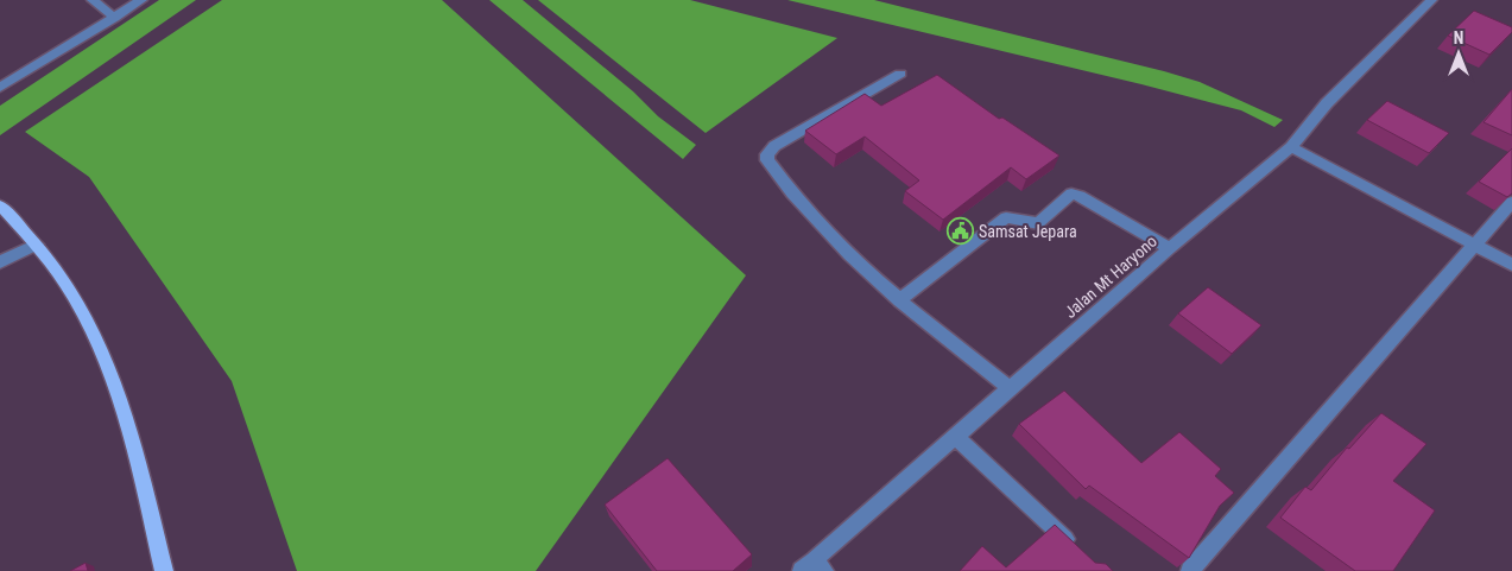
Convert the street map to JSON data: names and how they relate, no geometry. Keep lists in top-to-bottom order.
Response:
{
  "streets": {
    "street": ["Jalan Mt Haryono"]
  },
  "places": {
    "public building": ["Samsat Jepara"]
  },
  "north": "top"
}
